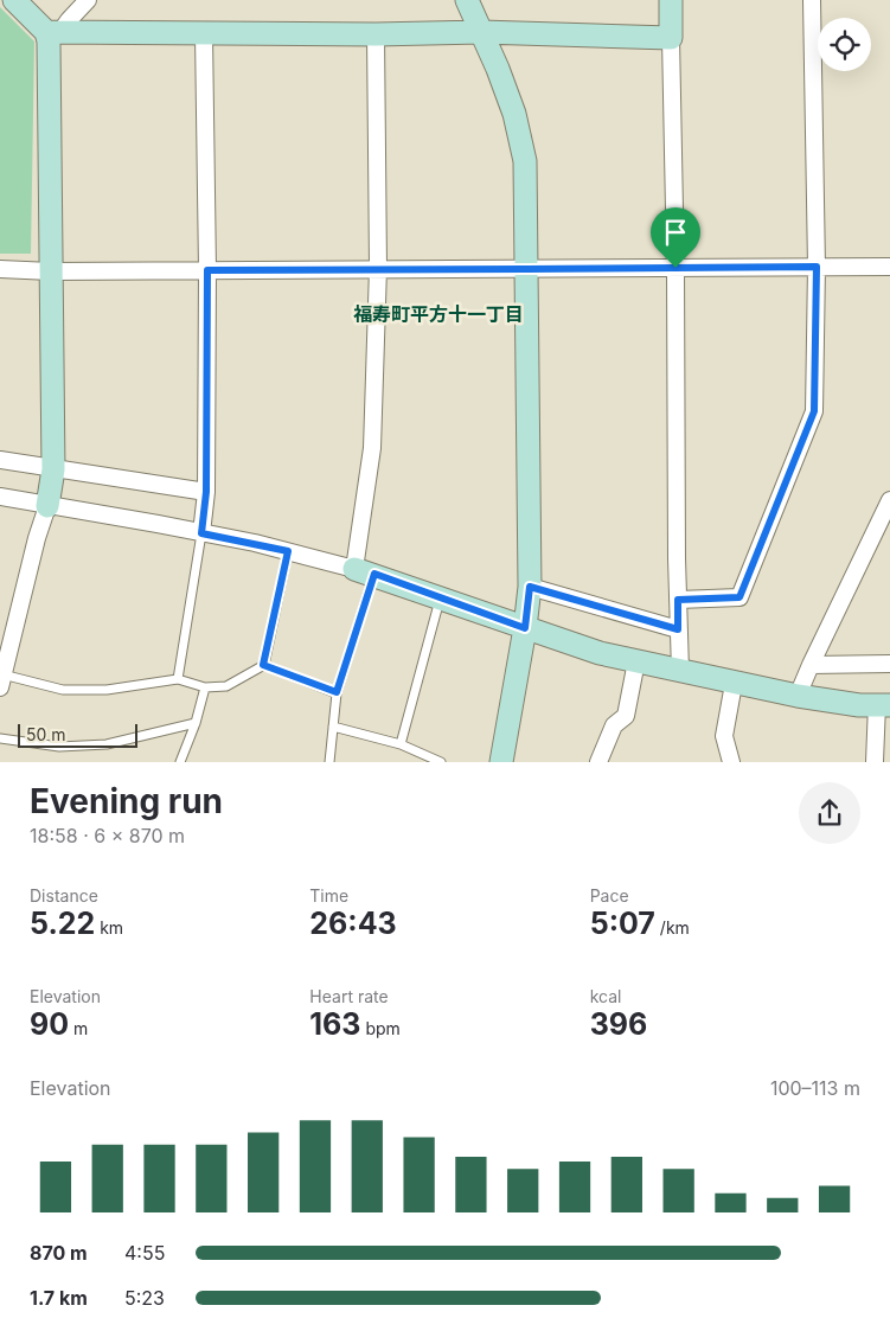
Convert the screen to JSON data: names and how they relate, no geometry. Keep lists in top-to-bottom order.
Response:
{
  "districts": ["福寿町平方十一丁目"],
  "scale_bar": "50 m",
  "page": {
    "scale": "50 m",
    "heading": ["Evening run", "18:58 · 6 × 870 m"],
    "stats": [
      ["Distance", "5.22 km"],
      ["Time", "26:43"],
      ["Pace", "5:07 /km"],
      ["Elevation", "90 m"],
      ["Heart rate", "163 bpm"],
      ["kcal", "396"]
    ],
    "chart": ["Elevation", "100–113 m"],
    "list": [
      {
        "name": "870 m",
        "note": "4:55"
      },
      {
        "name": "1.7 km",
        "note": "5:23"
      }
    ]
  }
}
